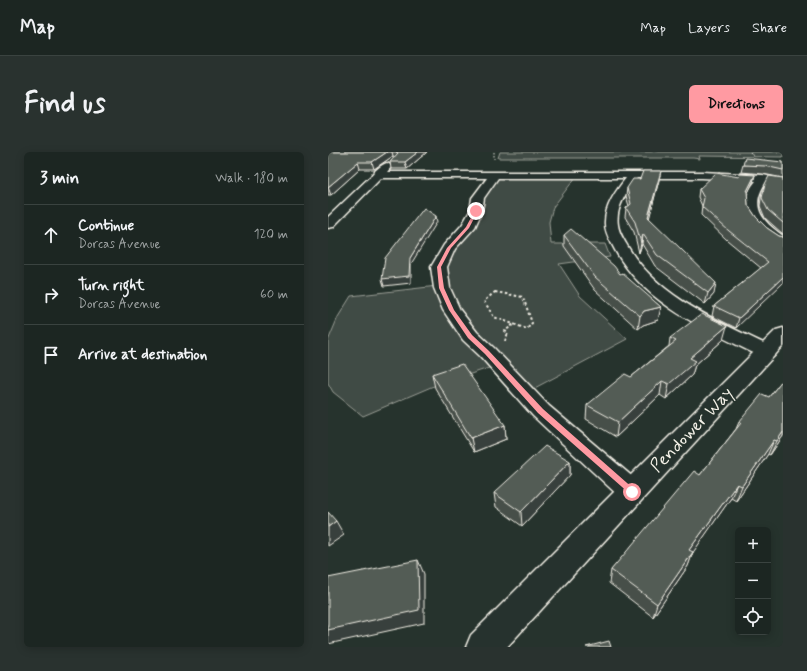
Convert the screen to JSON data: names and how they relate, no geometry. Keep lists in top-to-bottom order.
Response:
{
  "streets": {
    "street": ["Pendower Way"]
  },
  "page": {
    "header": "Map",
    "nav": ["Map", "Layers", "Share"],
    "buttons": "Directions",
    "title": "Find us",
    "heading": ["3 min", "Walk · 180 m"],
    "list": [
      ["Continue", "Dorcas Avenue", "120 m"],
      ["Turn right", "Dorcas Avenue", "60 m"],
      "Arrive at destination"
    ],
    "map_buttons": ["+", "−"]
  }
}
